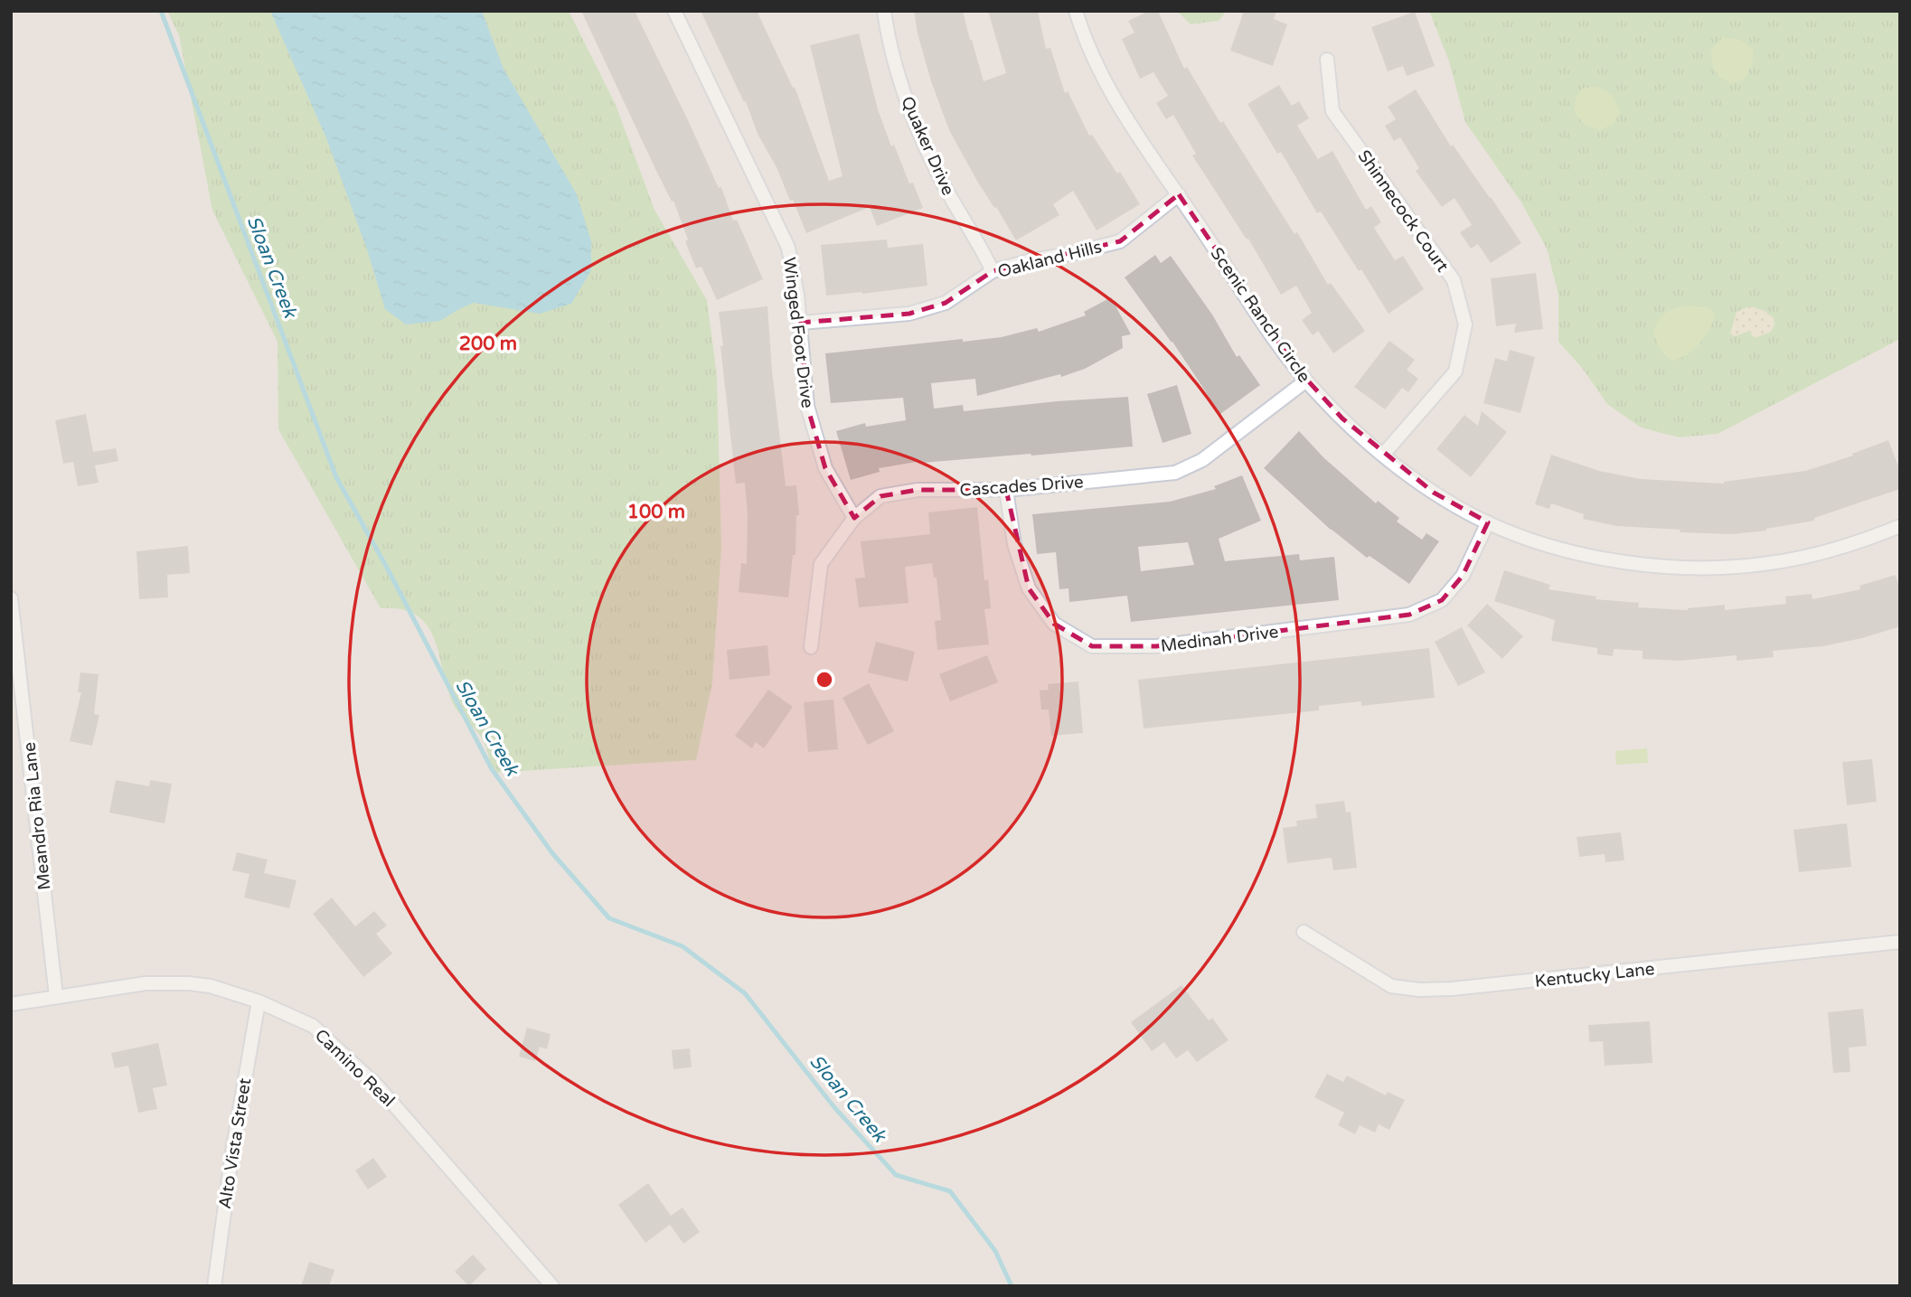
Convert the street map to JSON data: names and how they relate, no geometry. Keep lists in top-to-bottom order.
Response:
{
  "streets": {
    "street": [
      "Quaker Drive",
      "Shinnecock Court",
      "Oakland Hills",
      "Scenic Ranch Circle",
      "Winged Foot Drive",
      "Cascades Drive",
      "Medinah Drive",
      "Meandro Ria Lane",
      "Kentucky Lane",
      "Camino Real",
      "Alto Vista Street"
    ]
  },
  "crossings": [
    ["Quaker Drive", "Oakland Hills"],
    ["Shinnecock Court", "Scenic Ranch Circle"],
    ["Oakland Hills", "Scenic Ranch Circle"],
    ["Oakland Hills", "Winged Foot Drive"],
    ["Scenic Ranch Circle", "Cascades Drive"],
    ["Scenic Ranch Circle", "Medinah Drive"],
    ["Winged Foot Drive", "Cascades Drive"],
    ["Cascades Drive", "Medinah Drive"],
    ["Meandro Ria Lane", "Camino Real"],
    ["Camino Real", "Alto Vista Street"]
  ],
  "water": ["Sloan Creek"],
  "rings": ["200 m", "100 m"]
}
